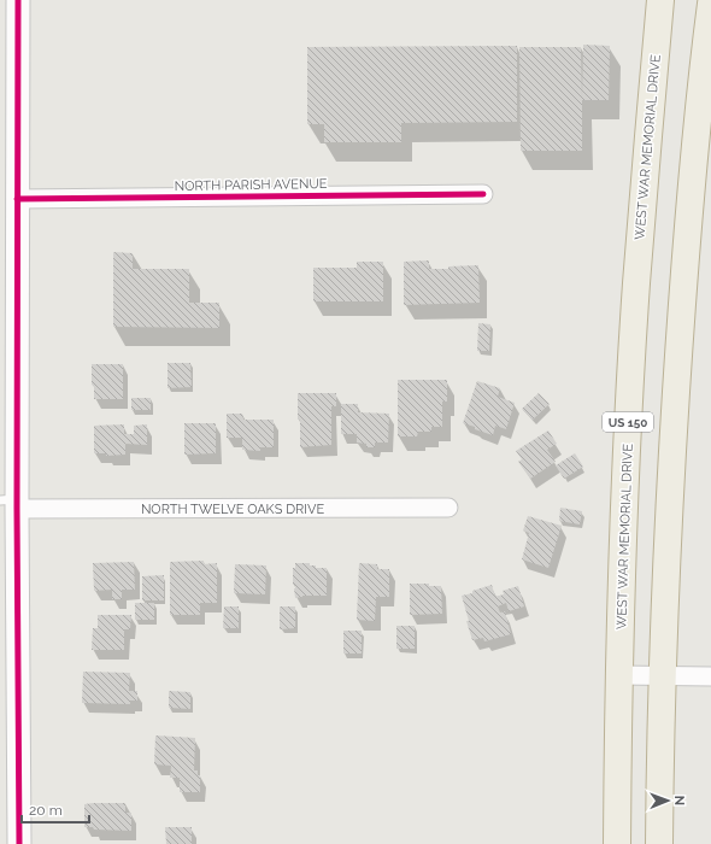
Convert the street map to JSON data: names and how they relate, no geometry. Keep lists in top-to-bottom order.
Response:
{
  "streets": {
    "highway": ["WEST WAR MEMORIAL DRIVE", "US 150"],
    "street": ["NORTH PARISH AVENUE", "NORTH TWELVE OAKS DRIVE"]
  },
  "scale_bar": "20 m",
  "north": "right"
}
